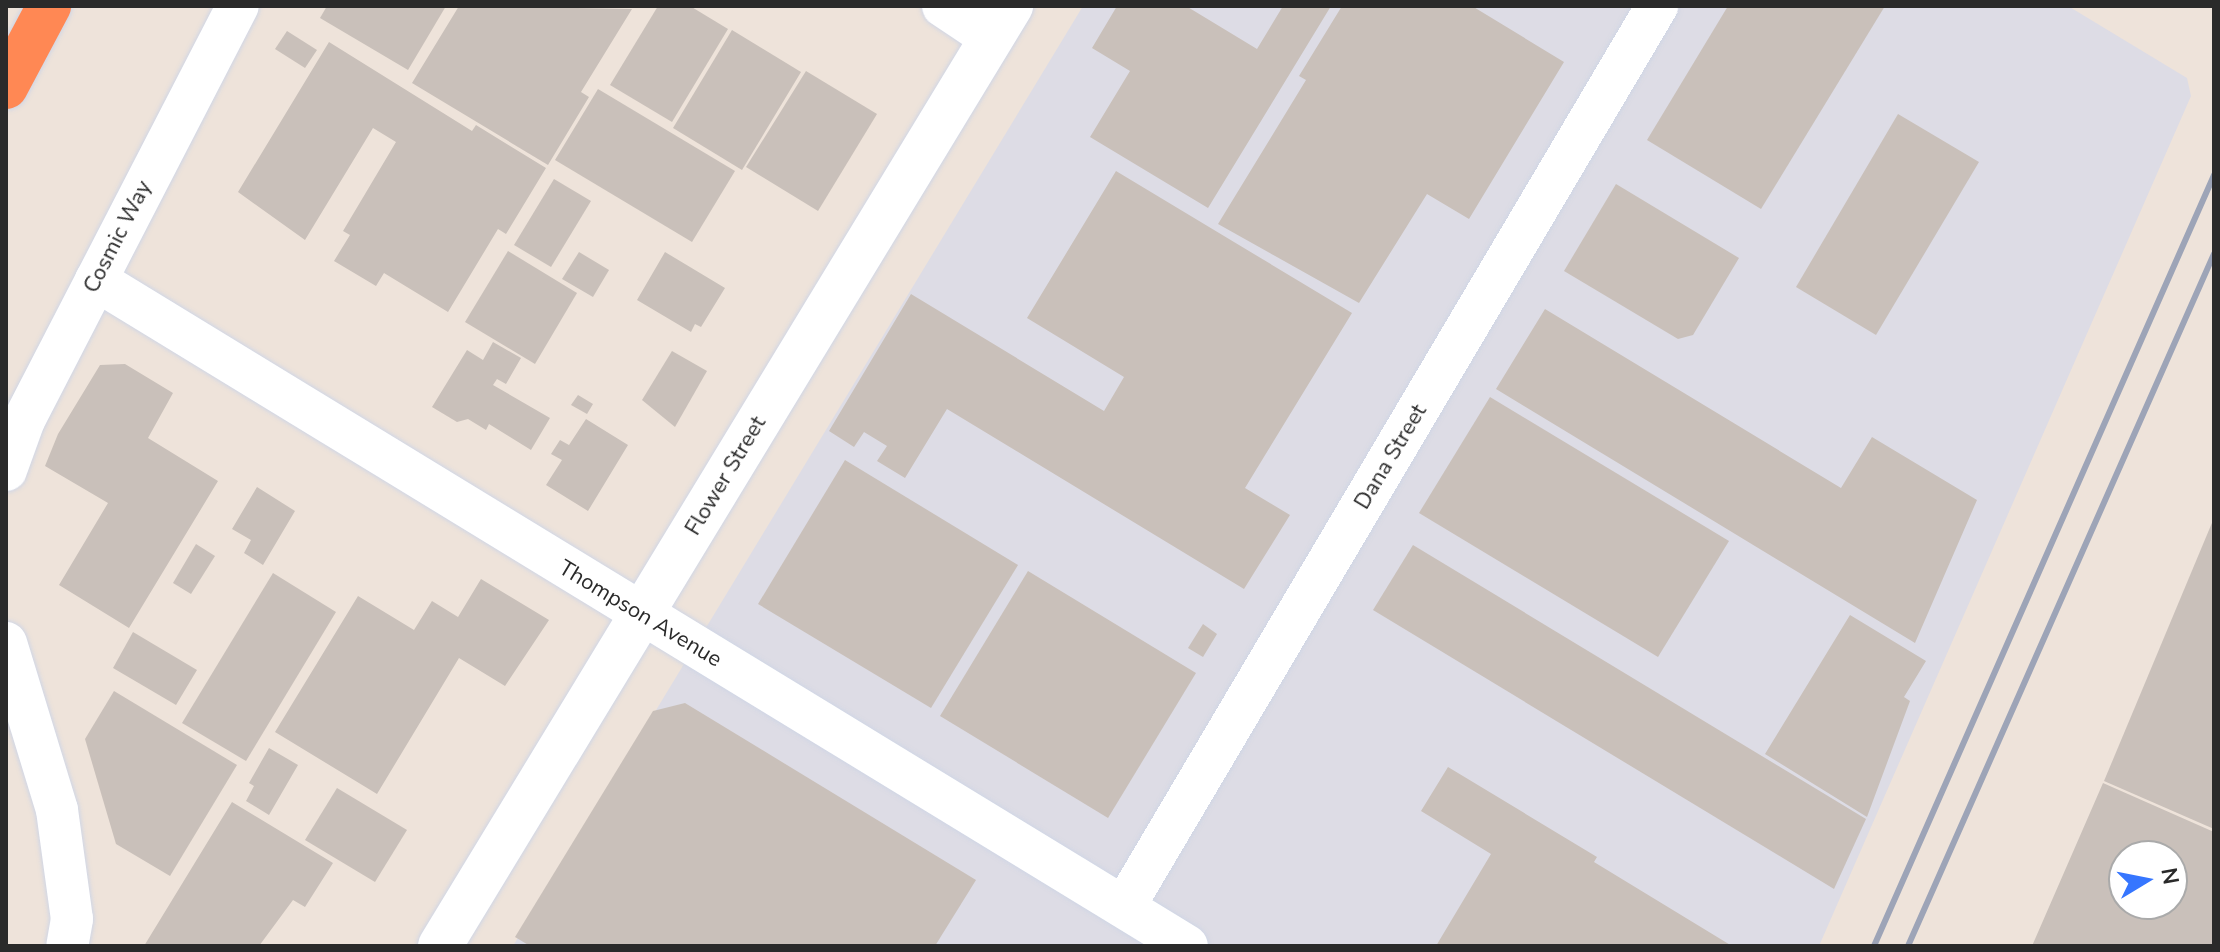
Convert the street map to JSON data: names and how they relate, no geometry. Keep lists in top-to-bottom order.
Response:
{
  "streets": {
    "street": [
      "Cosmic Way",
      "Dana Street",
      "Flower Street",
      "Thompson Avenue"
    ]
  },
  "crossings": [
    ["Cosmic Way", "Thompson Avenue"],
    ["Dana Street", "Thompson Avenue"],
    ["Flower Street", "Thompson Avenue"]
  ],
  "north": "right"
}
